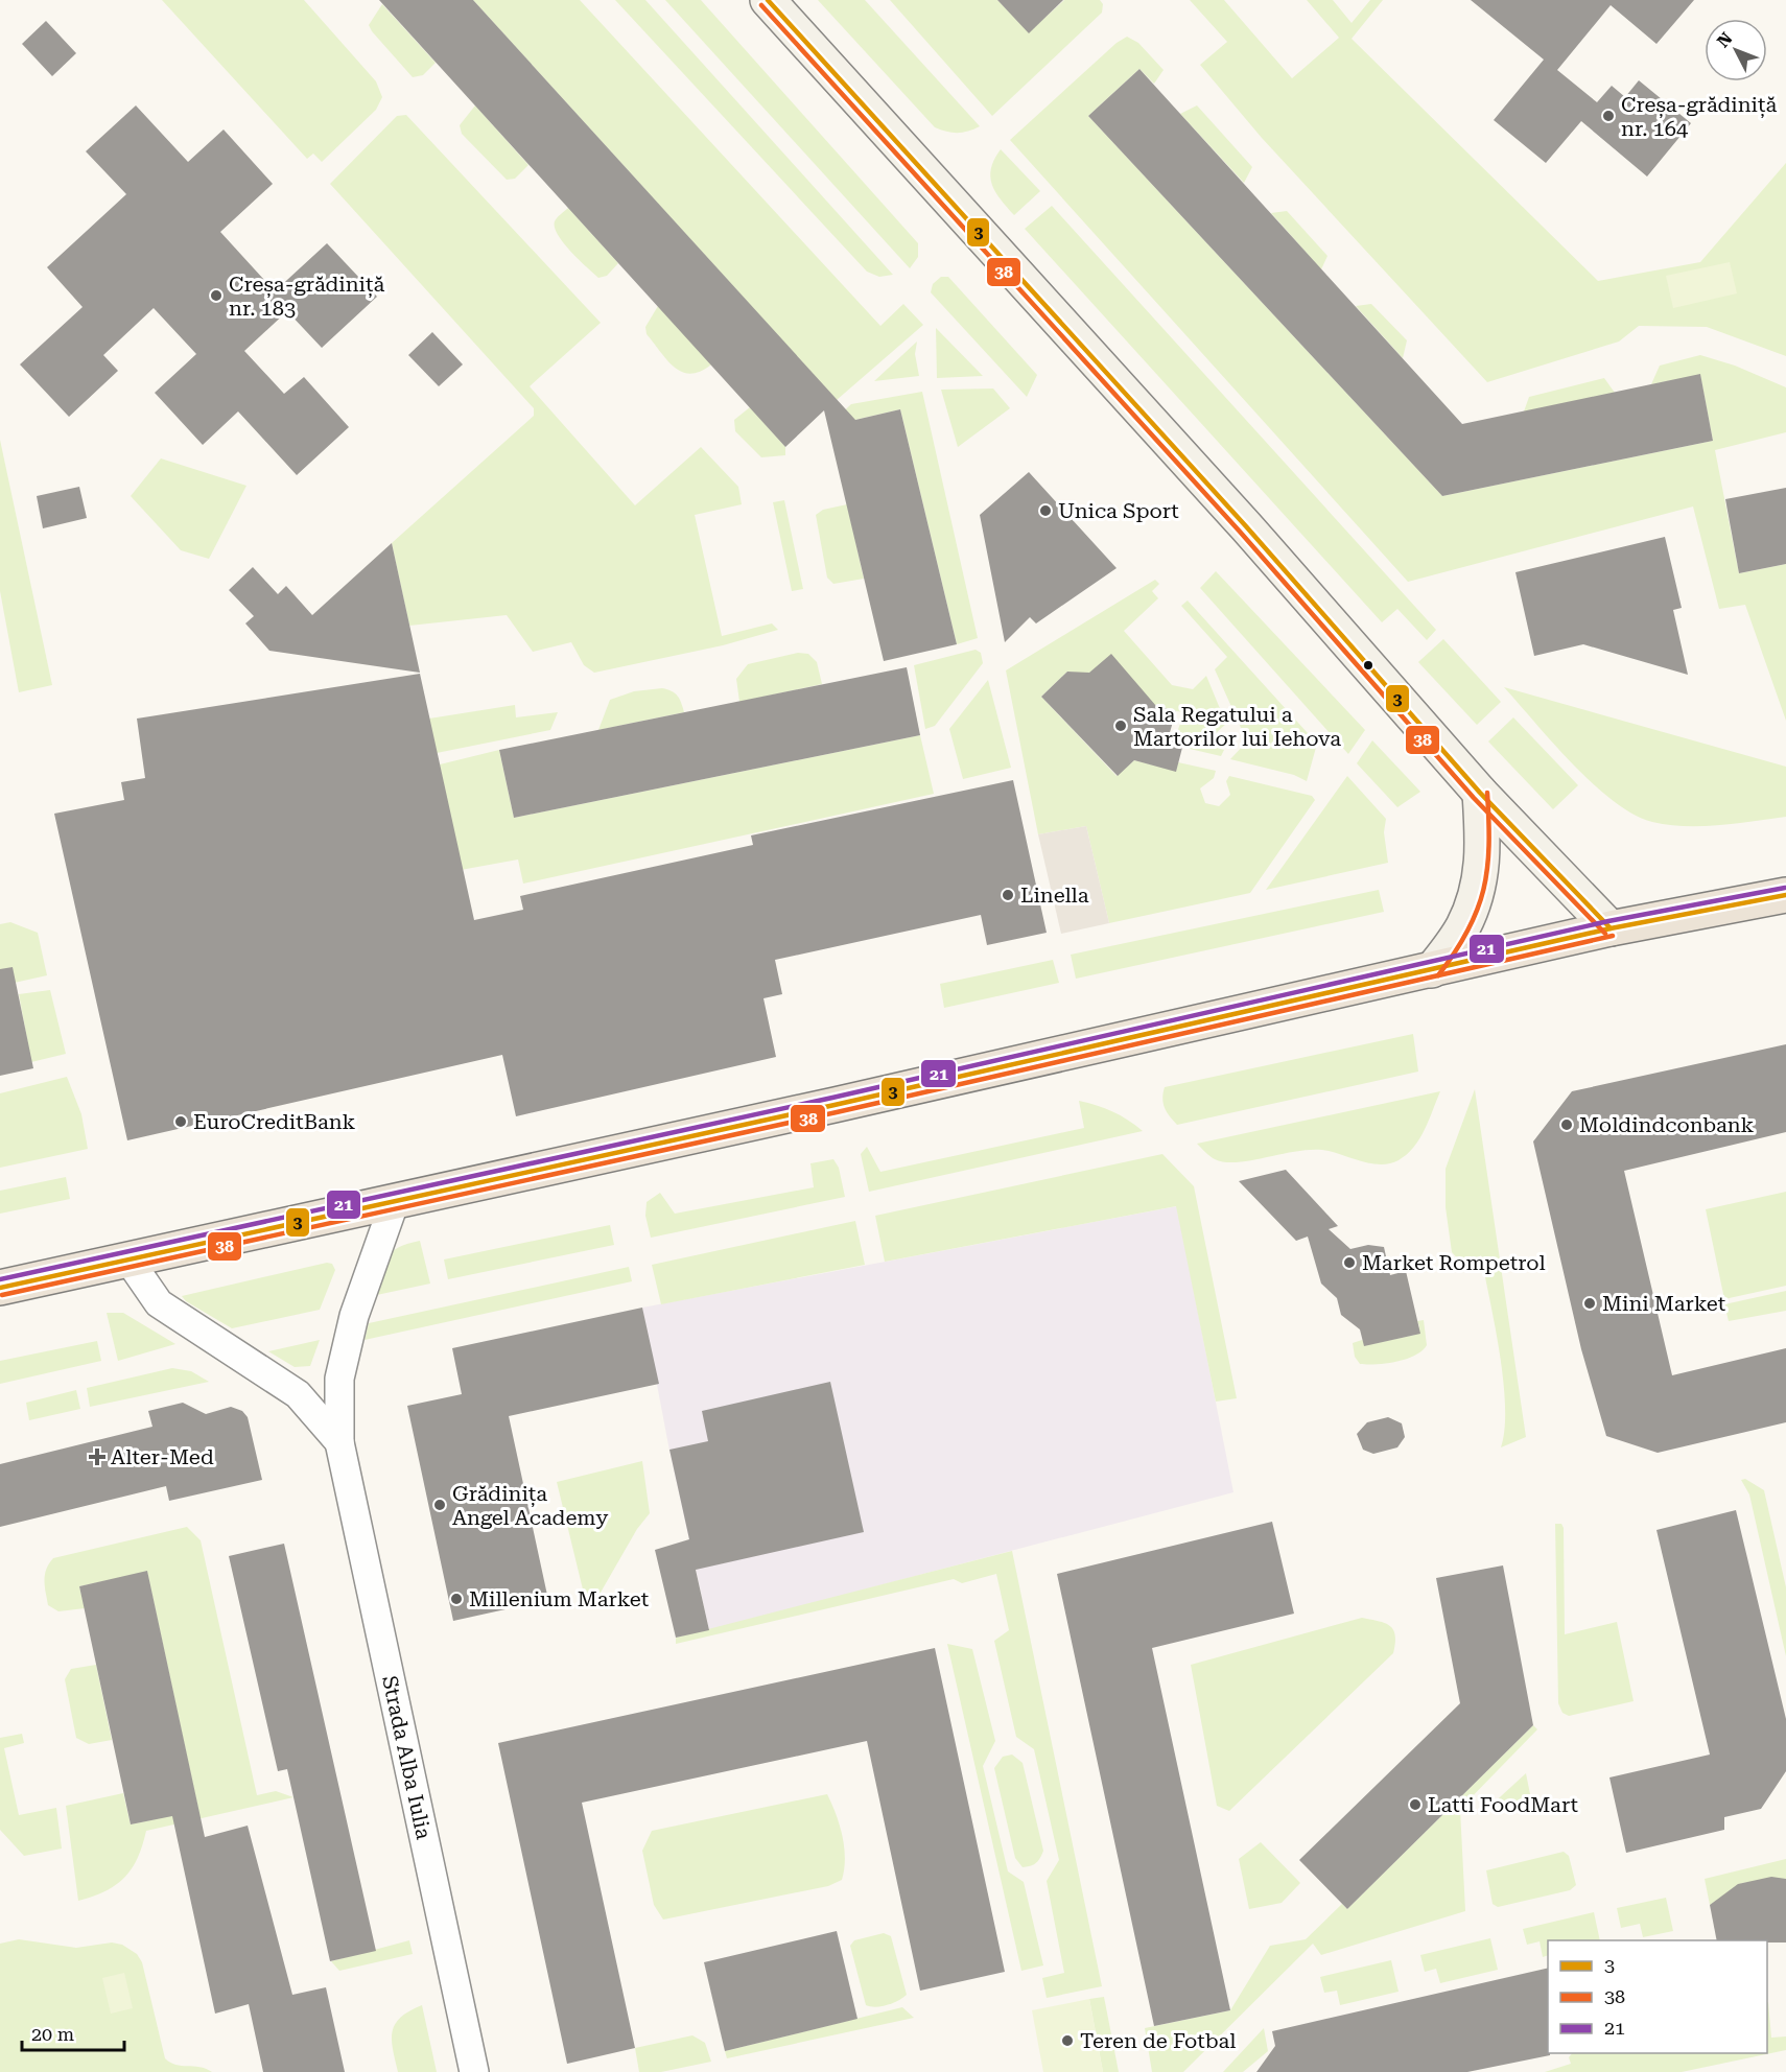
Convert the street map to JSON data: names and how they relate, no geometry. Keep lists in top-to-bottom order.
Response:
{
  "streets": {
    "street": ["Strada Alba Iulia"]
  },
  "places": {
    "other": [
      "Creșa-grădiniță nr. 164",
      "Creșa-grădiniță nr. 183",
      "Unica Sport",
      "Sala Regatului a Martorilor lui Iehova",
      "Linella",
      "EuroCreditBank",
      "Moldindconbank",
      "Market Rompetrol",
      "Mini Market",
      "Grădinița Angel Academy",
      "Millenium Market",
      "Latti FoodMart",
      "Teren de Fotbal"
    ],
    "health": ["Alter-Med"]
  },
  "lines": ["transit line 3", "transit line 38", "transit line 21"],
  "legend": ["3", "38", "21"],
  "scale_bar": "20 m",
  "north": "top left"
}
